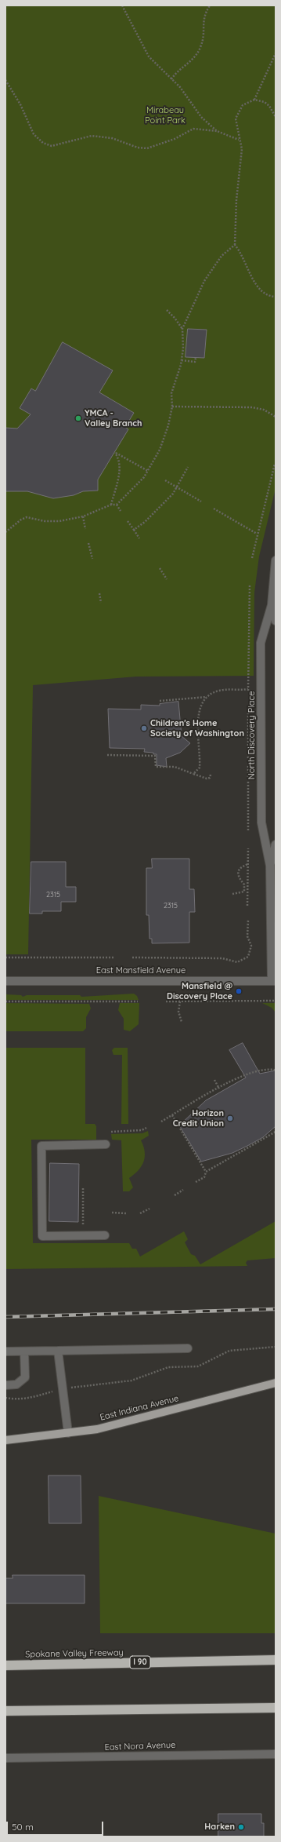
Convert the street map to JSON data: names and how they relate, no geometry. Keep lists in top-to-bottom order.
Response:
{
  "streets": {
    "highway": ["Spokane Valley Freeway", "I 90"],
    "main road": ["East Indiana Avenue"],
    "street": ["North Discovery Place", "East Mansfield Avenue", "East Nora Avenue"]
  },
  "crossings": [
    ["North Discovery Place", "East Mansfield Avenue"]
  ],
  "parks": ["Mirabeau Point Park"],
  "places": [
    "YMCA - Valley Branch",
    "Children's Home Society of Washington",
    "Mansfield @ Discovery Place",
    "Horizon Credit Union",
    "Harken"
  ],
  "house_numbers": ["2315", "2315"],
  "scale_bar": "50 m"
}
